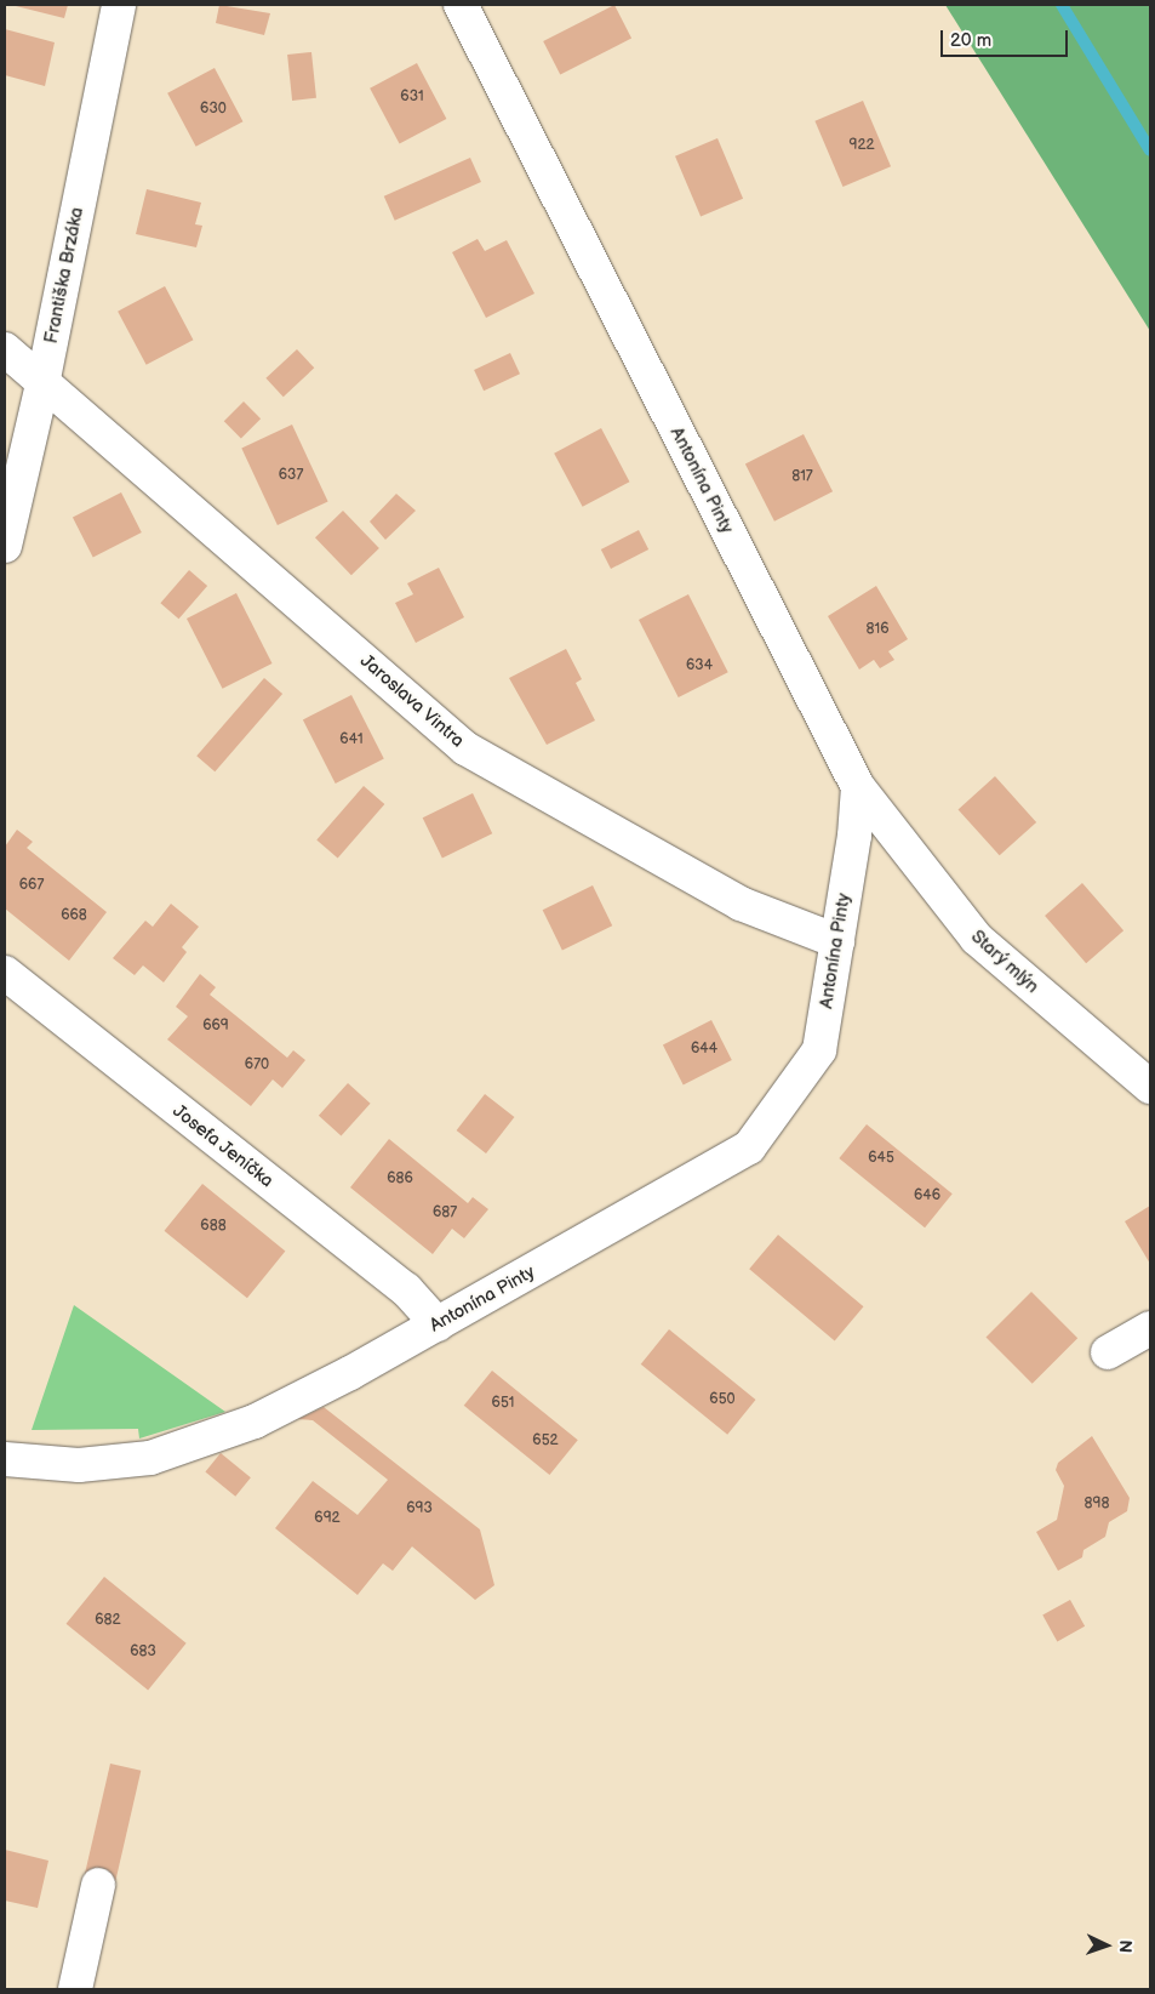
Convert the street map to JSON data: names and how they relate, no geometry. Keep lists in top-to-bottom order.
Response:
{
  "streets": {
    "street": [
      "Františka Brzáka",
      "Antonína Pinty",
      "Jaroslava Vintra",
      "Starý mlýn",
      "Josefa Jeníčka"
    ]
  },
  "crossings": [
    ["Františka Brzáka", "Jaroslava Vintra"],
    ["Antonína Pinty", "Jaroslava Vintra"],
    ["Antonína Pinty", "Starý mlýn"],
    ["Antonína Pinty", "Josefa Jeníčka"]
  ],
  "house_numbers": [
    "631",
    "630",
    "922",
    "637",
    "817",
    "816",
    "634",
    "641",
    "667",
    "668",
    "669",
    "644",
    "670",
    "645",
    "686",
    "646",
    "687",
    "688",
    "650",
    "651",
    "652",
    "898",
    "693",
    "692",
    "682",
    "683"
  ],
  "scale_bar": "20 m",
  "north": "right"
}
